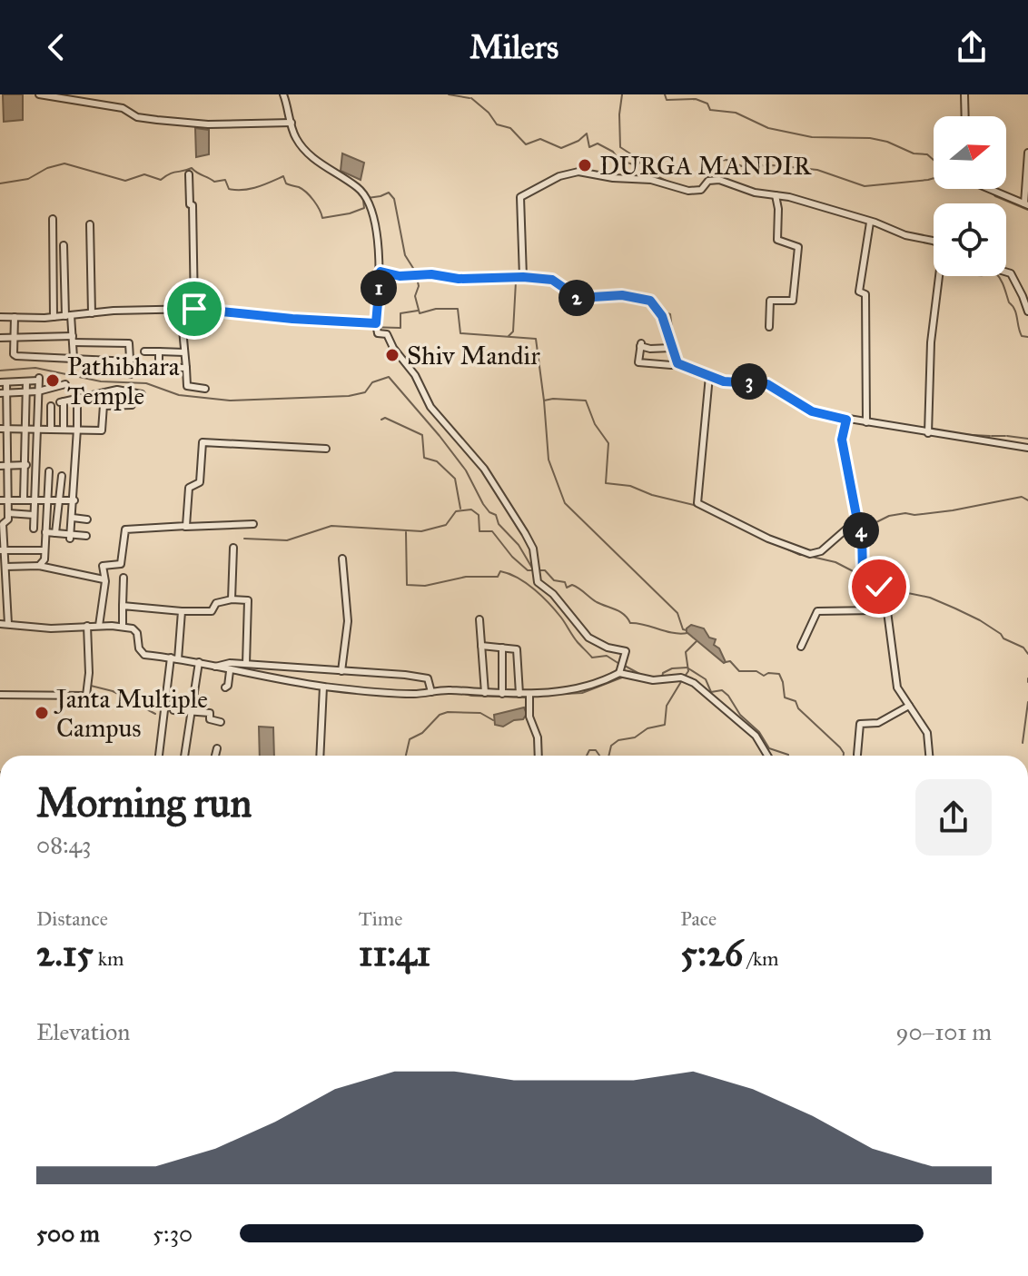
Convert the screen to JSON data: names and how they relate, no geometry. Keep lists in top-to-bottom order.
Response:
{
  "places": [
    "DURGA MANDIR",
    "Shiv Mandir",
    "Pathibhara Temple",
    "Janta Multiple Campus"
  ],
  "north": "right",
  "page": {
    "header": "Milers",
    "pins": [
      "1",
      "2",
      "3",
      "4"
    ],
    "heading": ["Morning run", "08:43"],
    "stats": [
      ["Distance", "2.15 km"],
      ["Time", "11:41"],
      ["Pace", "5:26 /km"]
    ],
    "chart": ["Elevation", "90–101 m"],
    "list": [
      {
        "name": "500 m",
        "note": "5:30"
      }
    ]
  }
}
